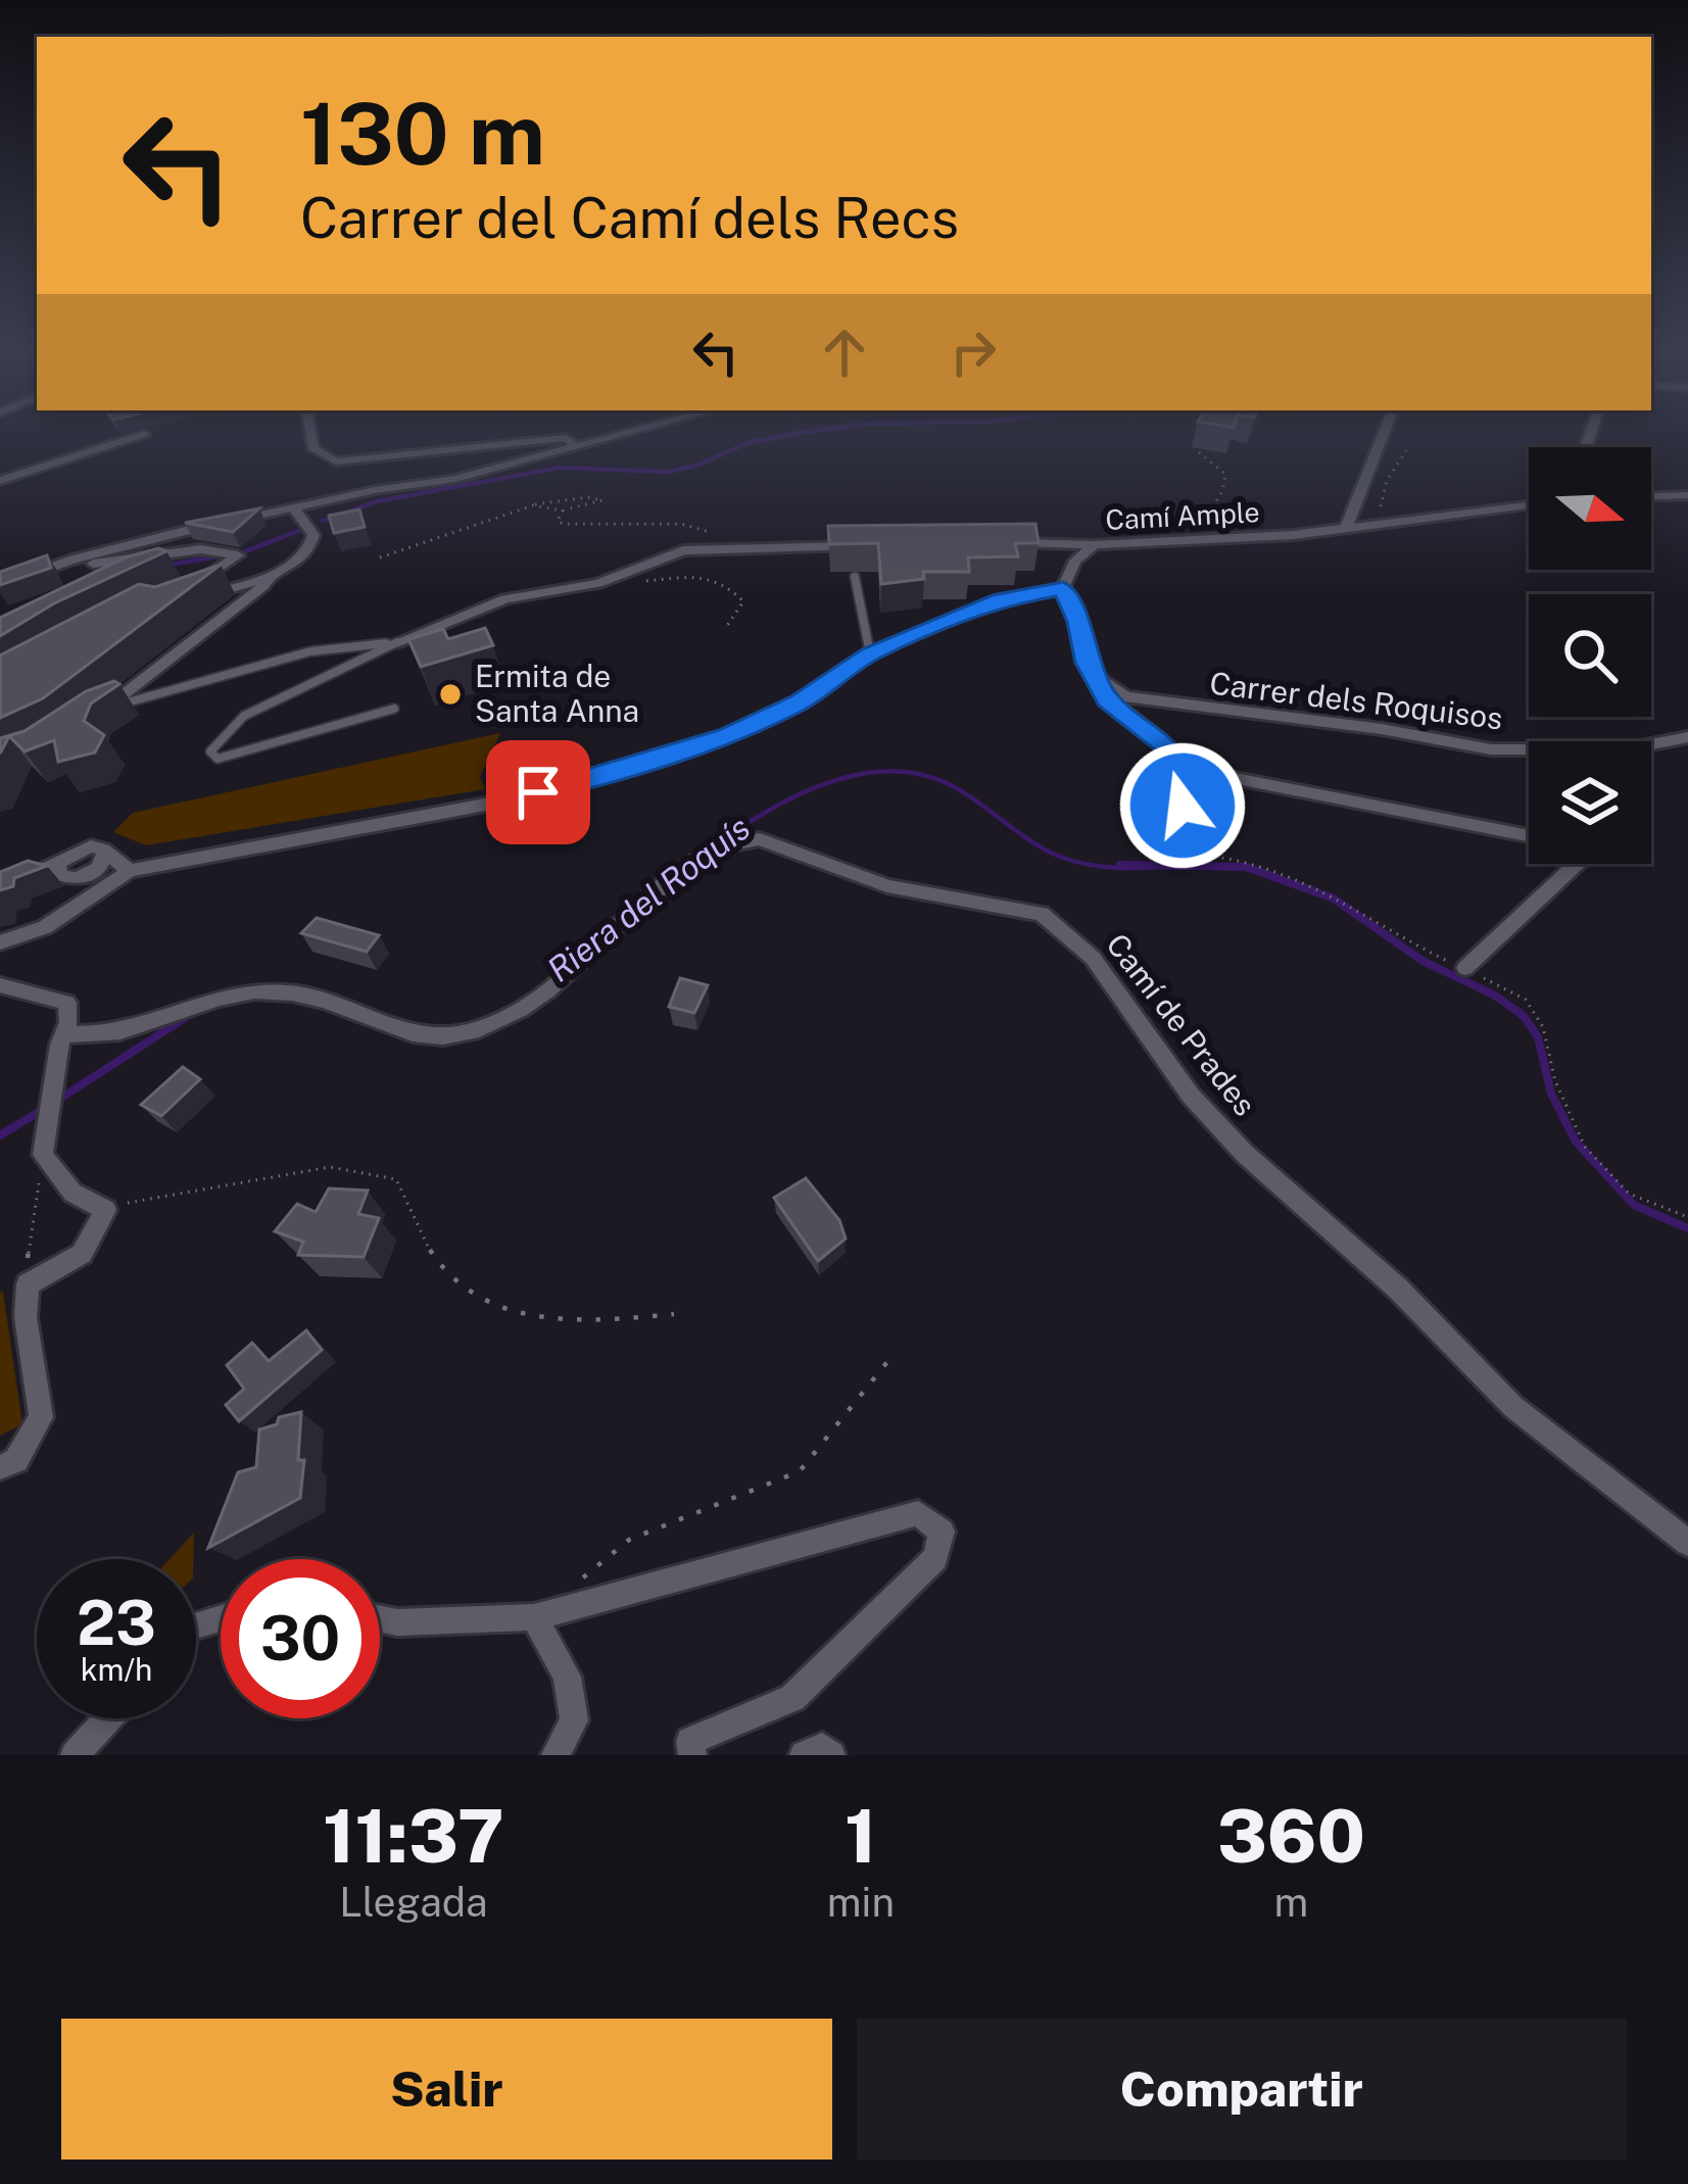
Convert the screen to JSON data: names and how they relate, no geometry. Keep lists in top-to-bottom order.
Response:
{
  "streets": {
    "street": ["Camí Ample", "Carrer dels Roquisos", "Camí de Prades"]
  },
  "water": ["Riera del Roquís"],
  "places": ["Ermita de Santa Anna"],
  "north": "right",
  "page": {
    "turn": ["130 m", "Carrer del Camí dels Recs"],
    "speed": "23 km/h",
    "limit": "30",
    "eta": [
      "11:37",
      "Llegada",
      "1",
      "min",
      "360",
      "m"
    ],
    "buttons": ["Salir", "Compartir"]
  }
}
